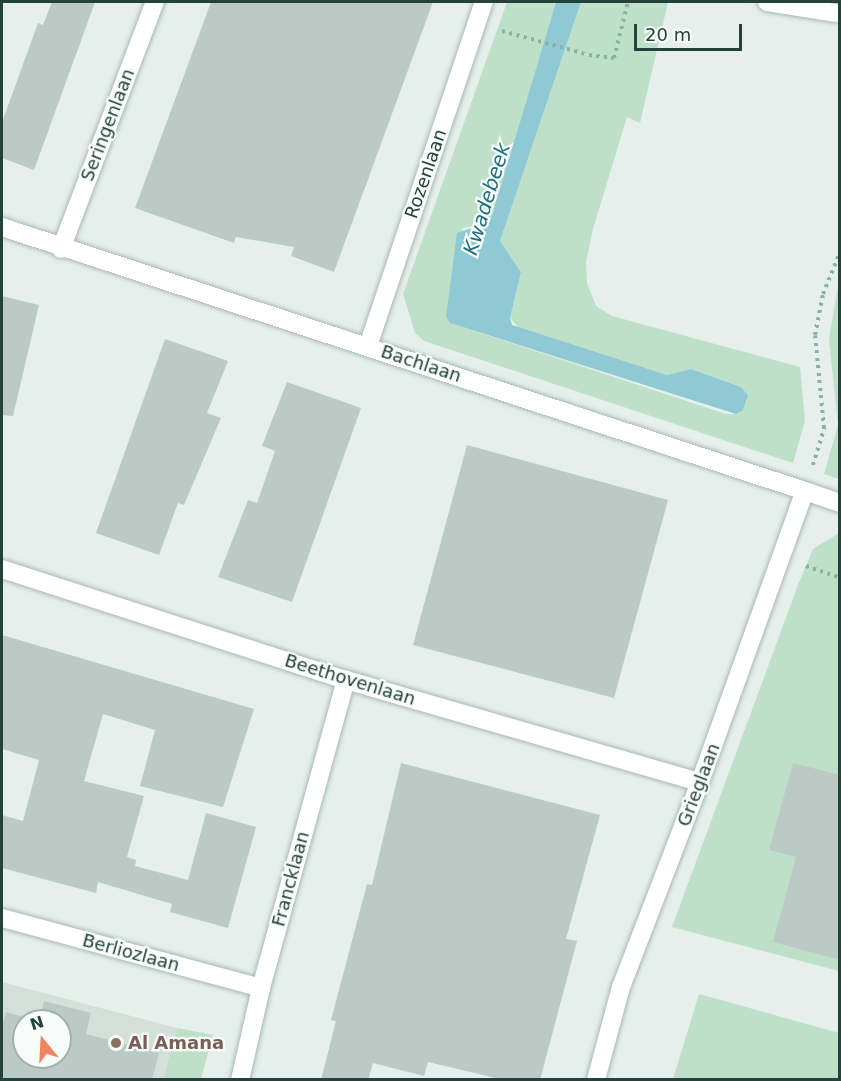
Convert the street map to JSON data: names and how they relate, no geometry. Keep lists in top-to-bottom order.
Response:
{
  "streets": {
    "street": [
      "Seringenlaan",
      "Rozenlaan",
      "Bachlaan",
      "Beethovenlaan",
      "Grieglaan",
      "Francklaan",
      "Berliozlaan"
    ]
  },
  "crossings": [
    ["Seringenlaan", "Bachlaan"],
    ["Rozenlaan", "Bachlaan"],
    ["Bachlaan", "Grieglaan"],
    ["Beethovenlaan", "Grieglaan"],
    ["Beethovenlaan", "Francklaan"],
    ["Francklaan", "Berliozlaan"]
  ],
  "water": ["Kwadebeek"],
  "places": ["Al Amana"],
  "scale_bar": "20 m",
  "north": "top"
}
